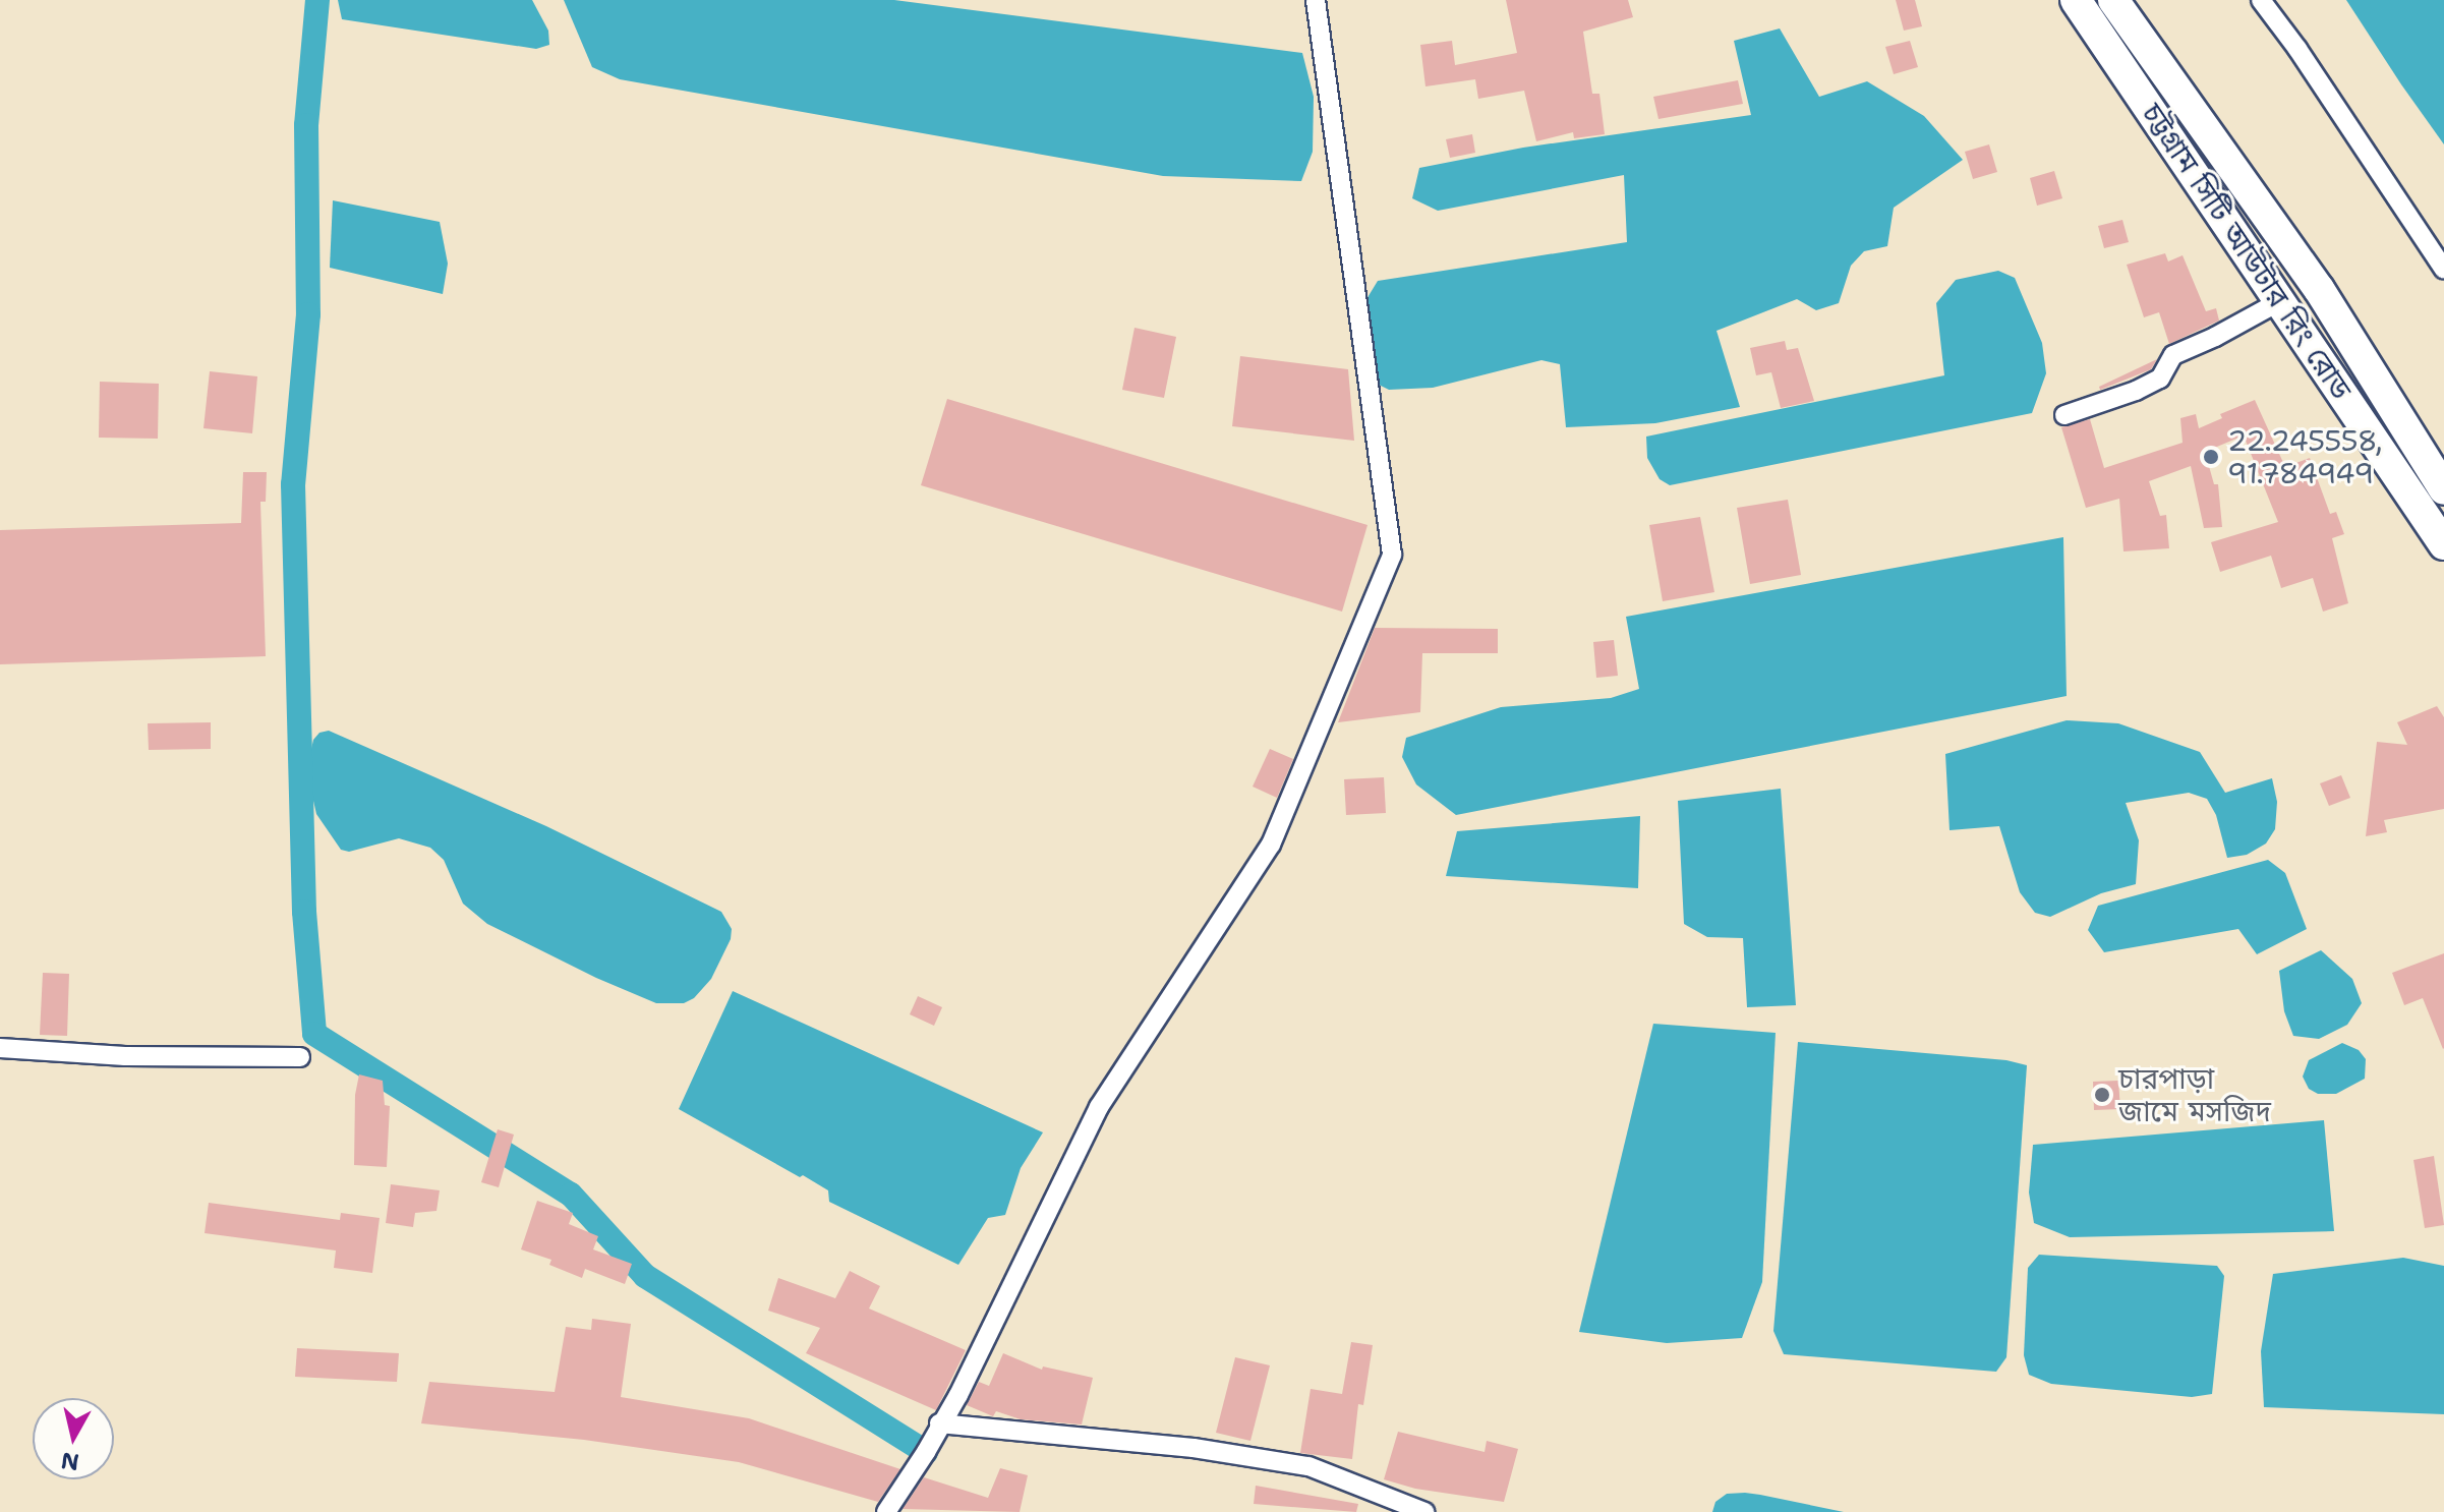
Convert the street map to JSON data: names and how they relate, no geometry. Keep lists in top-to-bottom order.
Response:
{
  "streets": {
    "main road": ["চট্টগ্রাম সিটি আউটার রিং রোড"]
  },
  "places": ["22.245558, 91.784949", "চারপাড়া জামে মসজিদ"],
  "north": "bottom"
}
